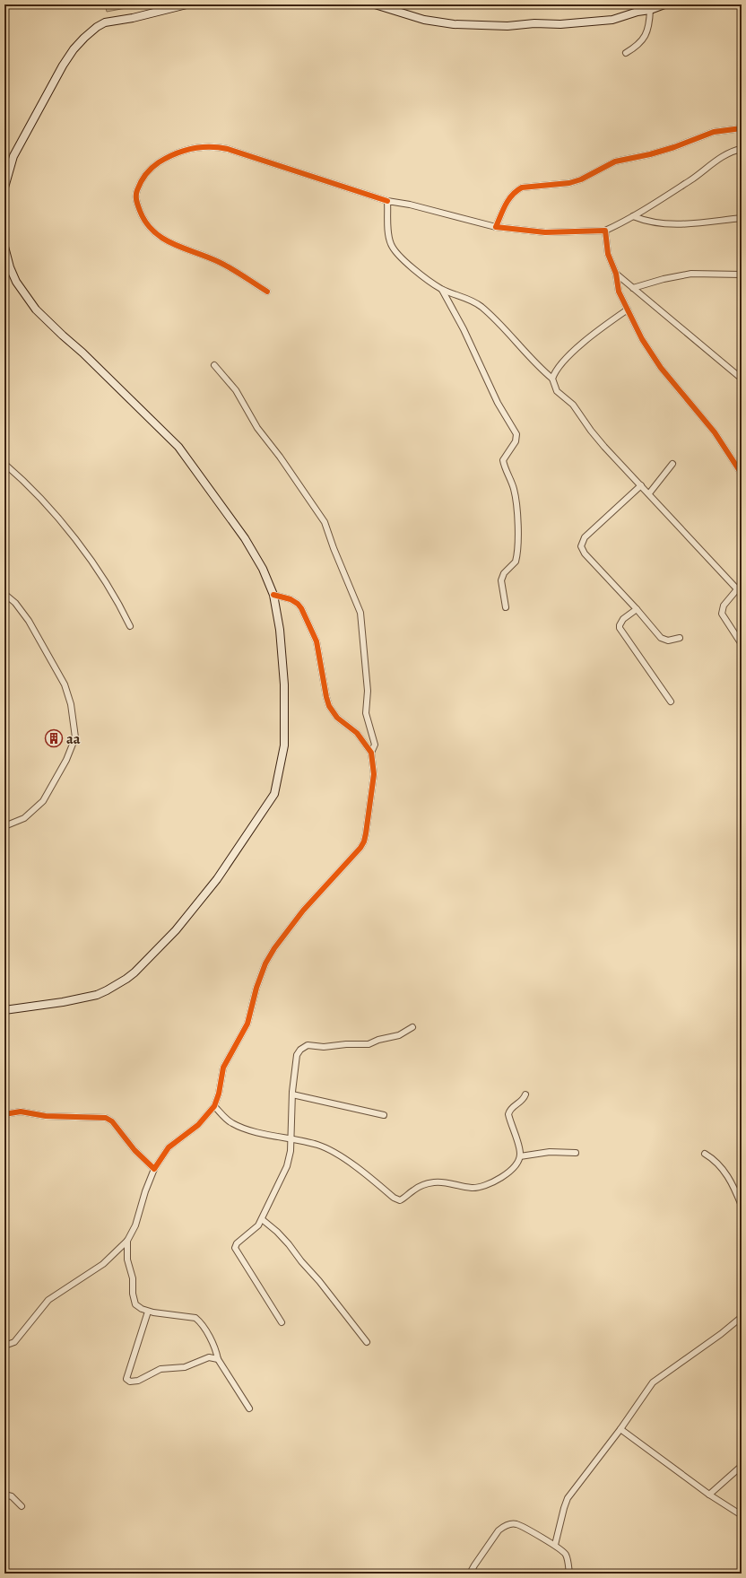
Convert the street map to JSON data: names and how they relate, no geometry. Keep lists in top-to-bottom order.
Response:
{
  "places": {
    "building": ["aa"]
  }
}
